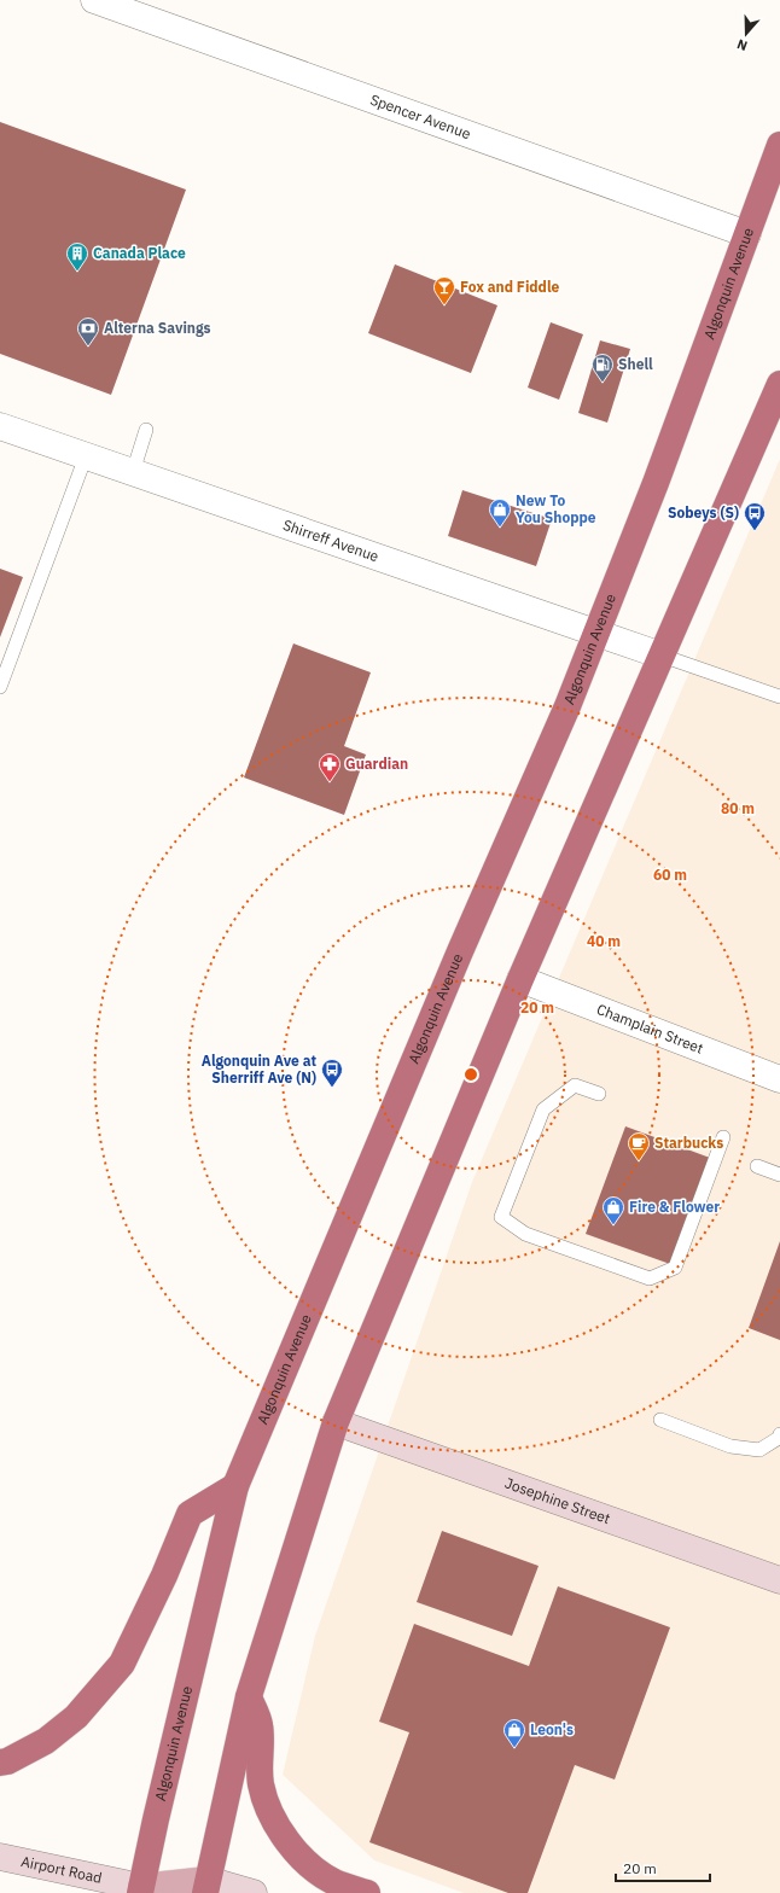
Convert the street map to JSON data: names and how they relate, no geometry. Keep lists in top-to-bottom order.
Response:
{
  "streets": {
    "highway": ["Algonquin Avenue"],
    "main road": ["Airport Road"],
    "street": [
      "Spencer Avenue",
      "Shirreff Avenue",
      "Champlain Street",
      "Josephine Street"
    ]
  },
  "crossings": [
    ["Spencer Avenue", "Algonquin Avenue"],
    ["Algonquin Avenue", "Shirreff Avenue"],
    ["Algonquin Avenue", "Airport Road"]
  ],
  "places": {
    "building": ["Canada Place"],
    "bar": ["Fox and Fiddle"],
    "bank": ["Alterna Savings"],
    "fuel station": ["Shell"],
    "shop": ["New To You Shoppe", "Fire & Flower", "Leon's"],
    "bus stop": ["Sobeys (S)", "Algonquin Ave at Sherriff Ave (N)"],
    "pharmacy": ["Guardian"],
    "cafe": ["Starbucks"]
  },
  "scale_bar": "20 m",
  "north": "bottom",
  "rings": [
    "80 m",
    "60 m",
    "40 m",
    "20 m"
  ]
}
